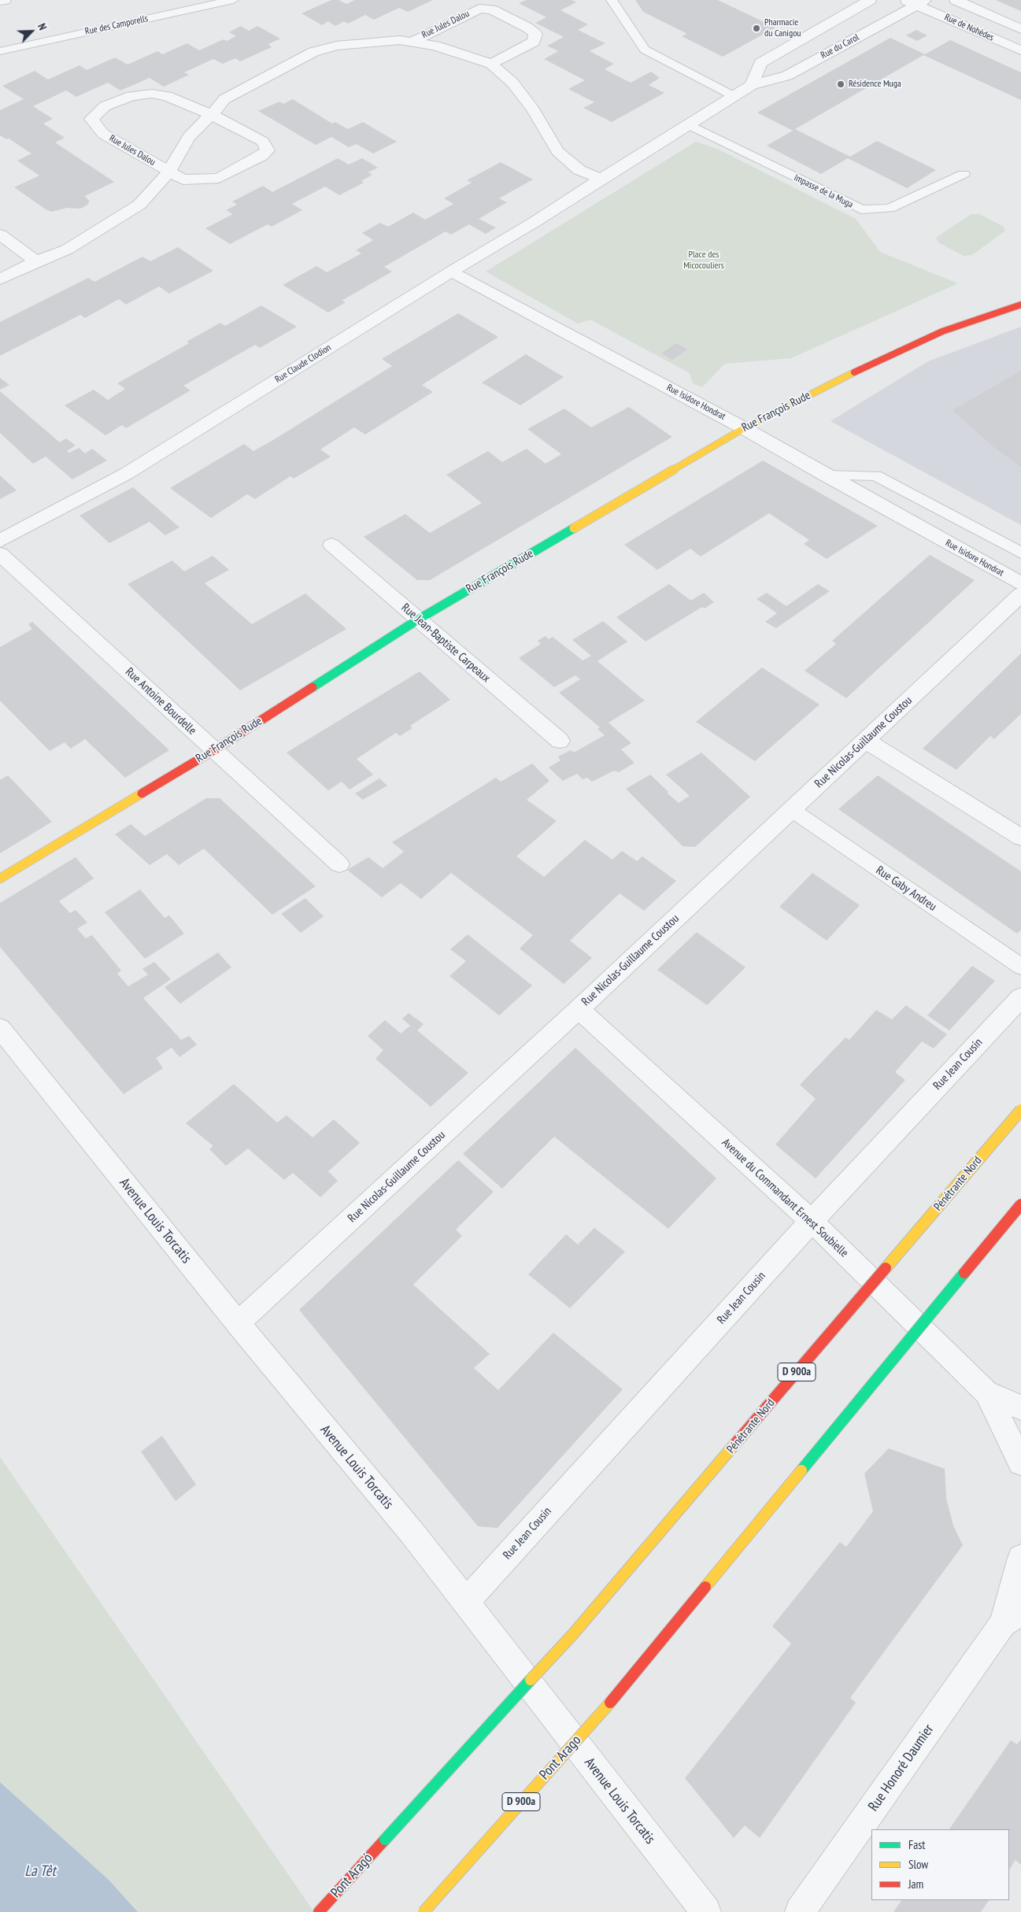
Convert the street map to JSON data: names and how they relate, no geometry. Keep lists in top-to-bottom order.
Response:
{
  "streets": {
    "main road": [
      "Rue François Rude",
      "Pénétrante Nord",
      "D 900a",
      "Pont Arago",
      "Pont Aragó"
    ],
    "street": [
      "Rue Jules Dalou",
      "Rue de Nohèdes",
      "Rue du Carol",
      "Rue Claude Clodion",
      "Rue Isidore Hondrat",
      "Rue Jean-Baptiste Carpeaux",
      "Rue Antoine Bourdelle",
      "Rue Nicolas-Guillaume Coustou",
      "Rue Jean Cousin",
      "Avenue du Commandant Ernest Soubielle",
      "Avenue Louis Torcatis",
      "Rue Honoré Daumier"
    ],
    "lane": ["Rue des Camporells", "Impasse de la Muga", "Rue Gaby Andreu"]
  },
  "crossings": [
    ["Rue Jules Dalou", "Rue du Carol"],
    ["Rue Jules Dalou", "Rue Claude Clodion"],
    ["Rue de Nohèdes", "Rue du Carol"],
    ["Rue du Carol", "Impasse de la Muga"],
    ["Rue du Carol", "Rue Claude Clodion"],
    ["Rue Claude Clodion", "Rue Isidore Hondrat"],
    ["Rue Isidore Hondrat", "Rue François Rude"],
    ["Rue François Rude", "Rue Jean-Baptiste Carpeaux"],
    ["Rue François Rude", "Rue Antoine Bourdelle"],
    ["Rue Nicolas-Guillaume Coustou", "Rue Gaby Andreu"],
    ["Rue Nicolas-Guillaume Coustou", "Avenue du Commandant Ernest Soubielle"],
    ["Rue Nicolas-Guillaume Coustou", "Avenue Louis Torcatis"],
    ["Rue Jean Cousin", "Avenue du Commandant Ernest Soubielle"],
    ["Rue Jean Cousin", "Avenue Louis Torcatis"],
    ["Pénétrante Nord", "Pont Aragó"]
  ],
  "water": ["La Têt"],
  "parks": ["Place des Micocouliers"],
  "places": ["Pharmacie du Canigou", "Résidence Muga"],
  "legend": ["Fast", "Slow", "Jam"],
  "north": "top right"
}
